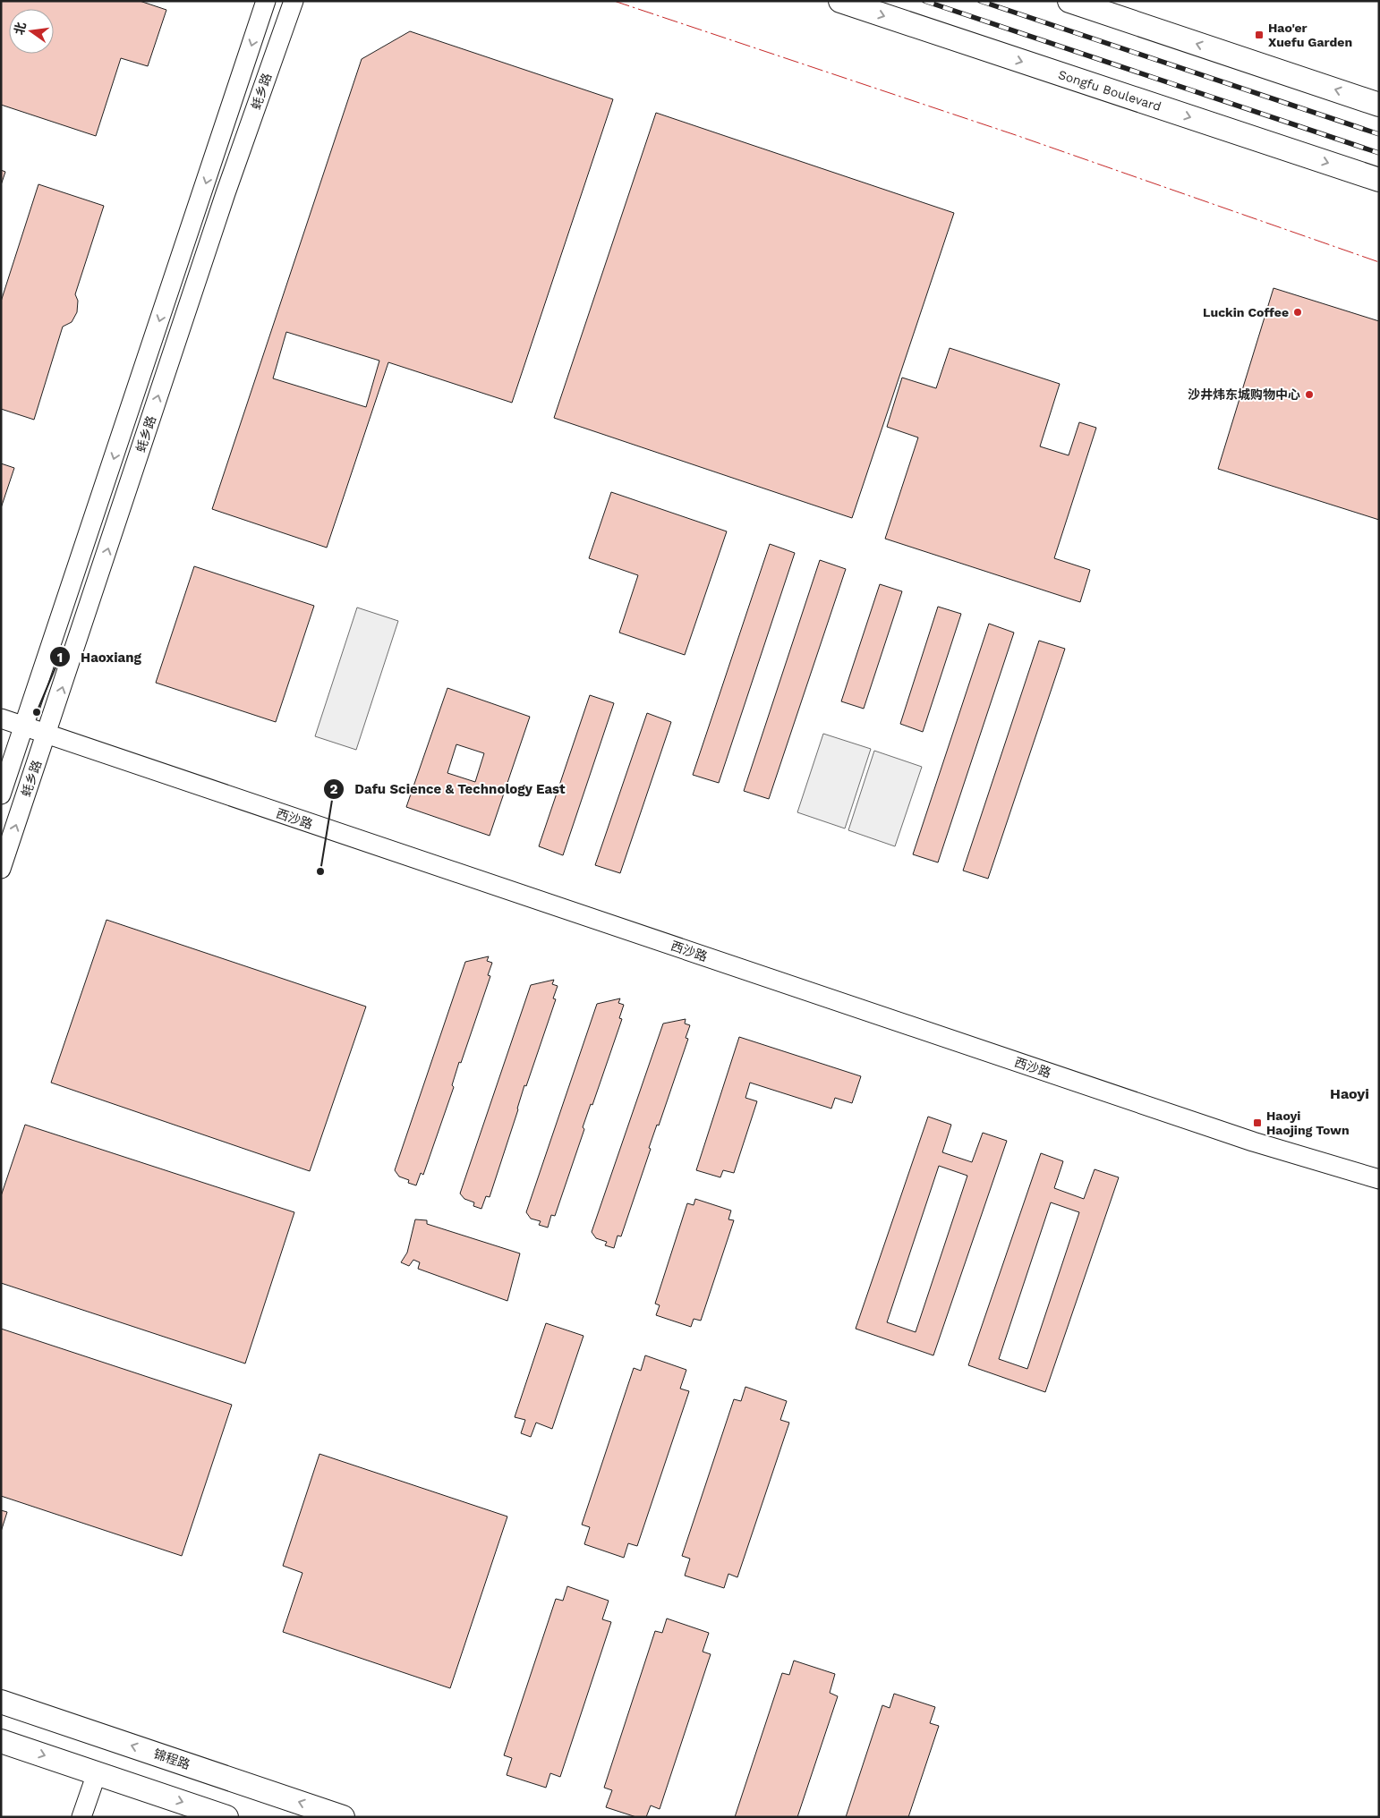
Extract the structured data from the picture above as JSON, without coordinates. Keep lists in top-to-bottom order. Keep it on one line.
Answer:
{"streets":{"main road":["Songfu Boulevard","锦程路"],"street":["蚝乡路","西沙路"]},"crossings":[["蚝乡路","西沙路"]],"districts":["Haoyi"],"places":{"transit":["Hao'er Xuefu Garden","Haoyi Haojing Town"],"other":["Luckin Coffee","沙井炜东城购物中心","Haoxiang","Dafu Science & Technology East"]},"north":"left"}
